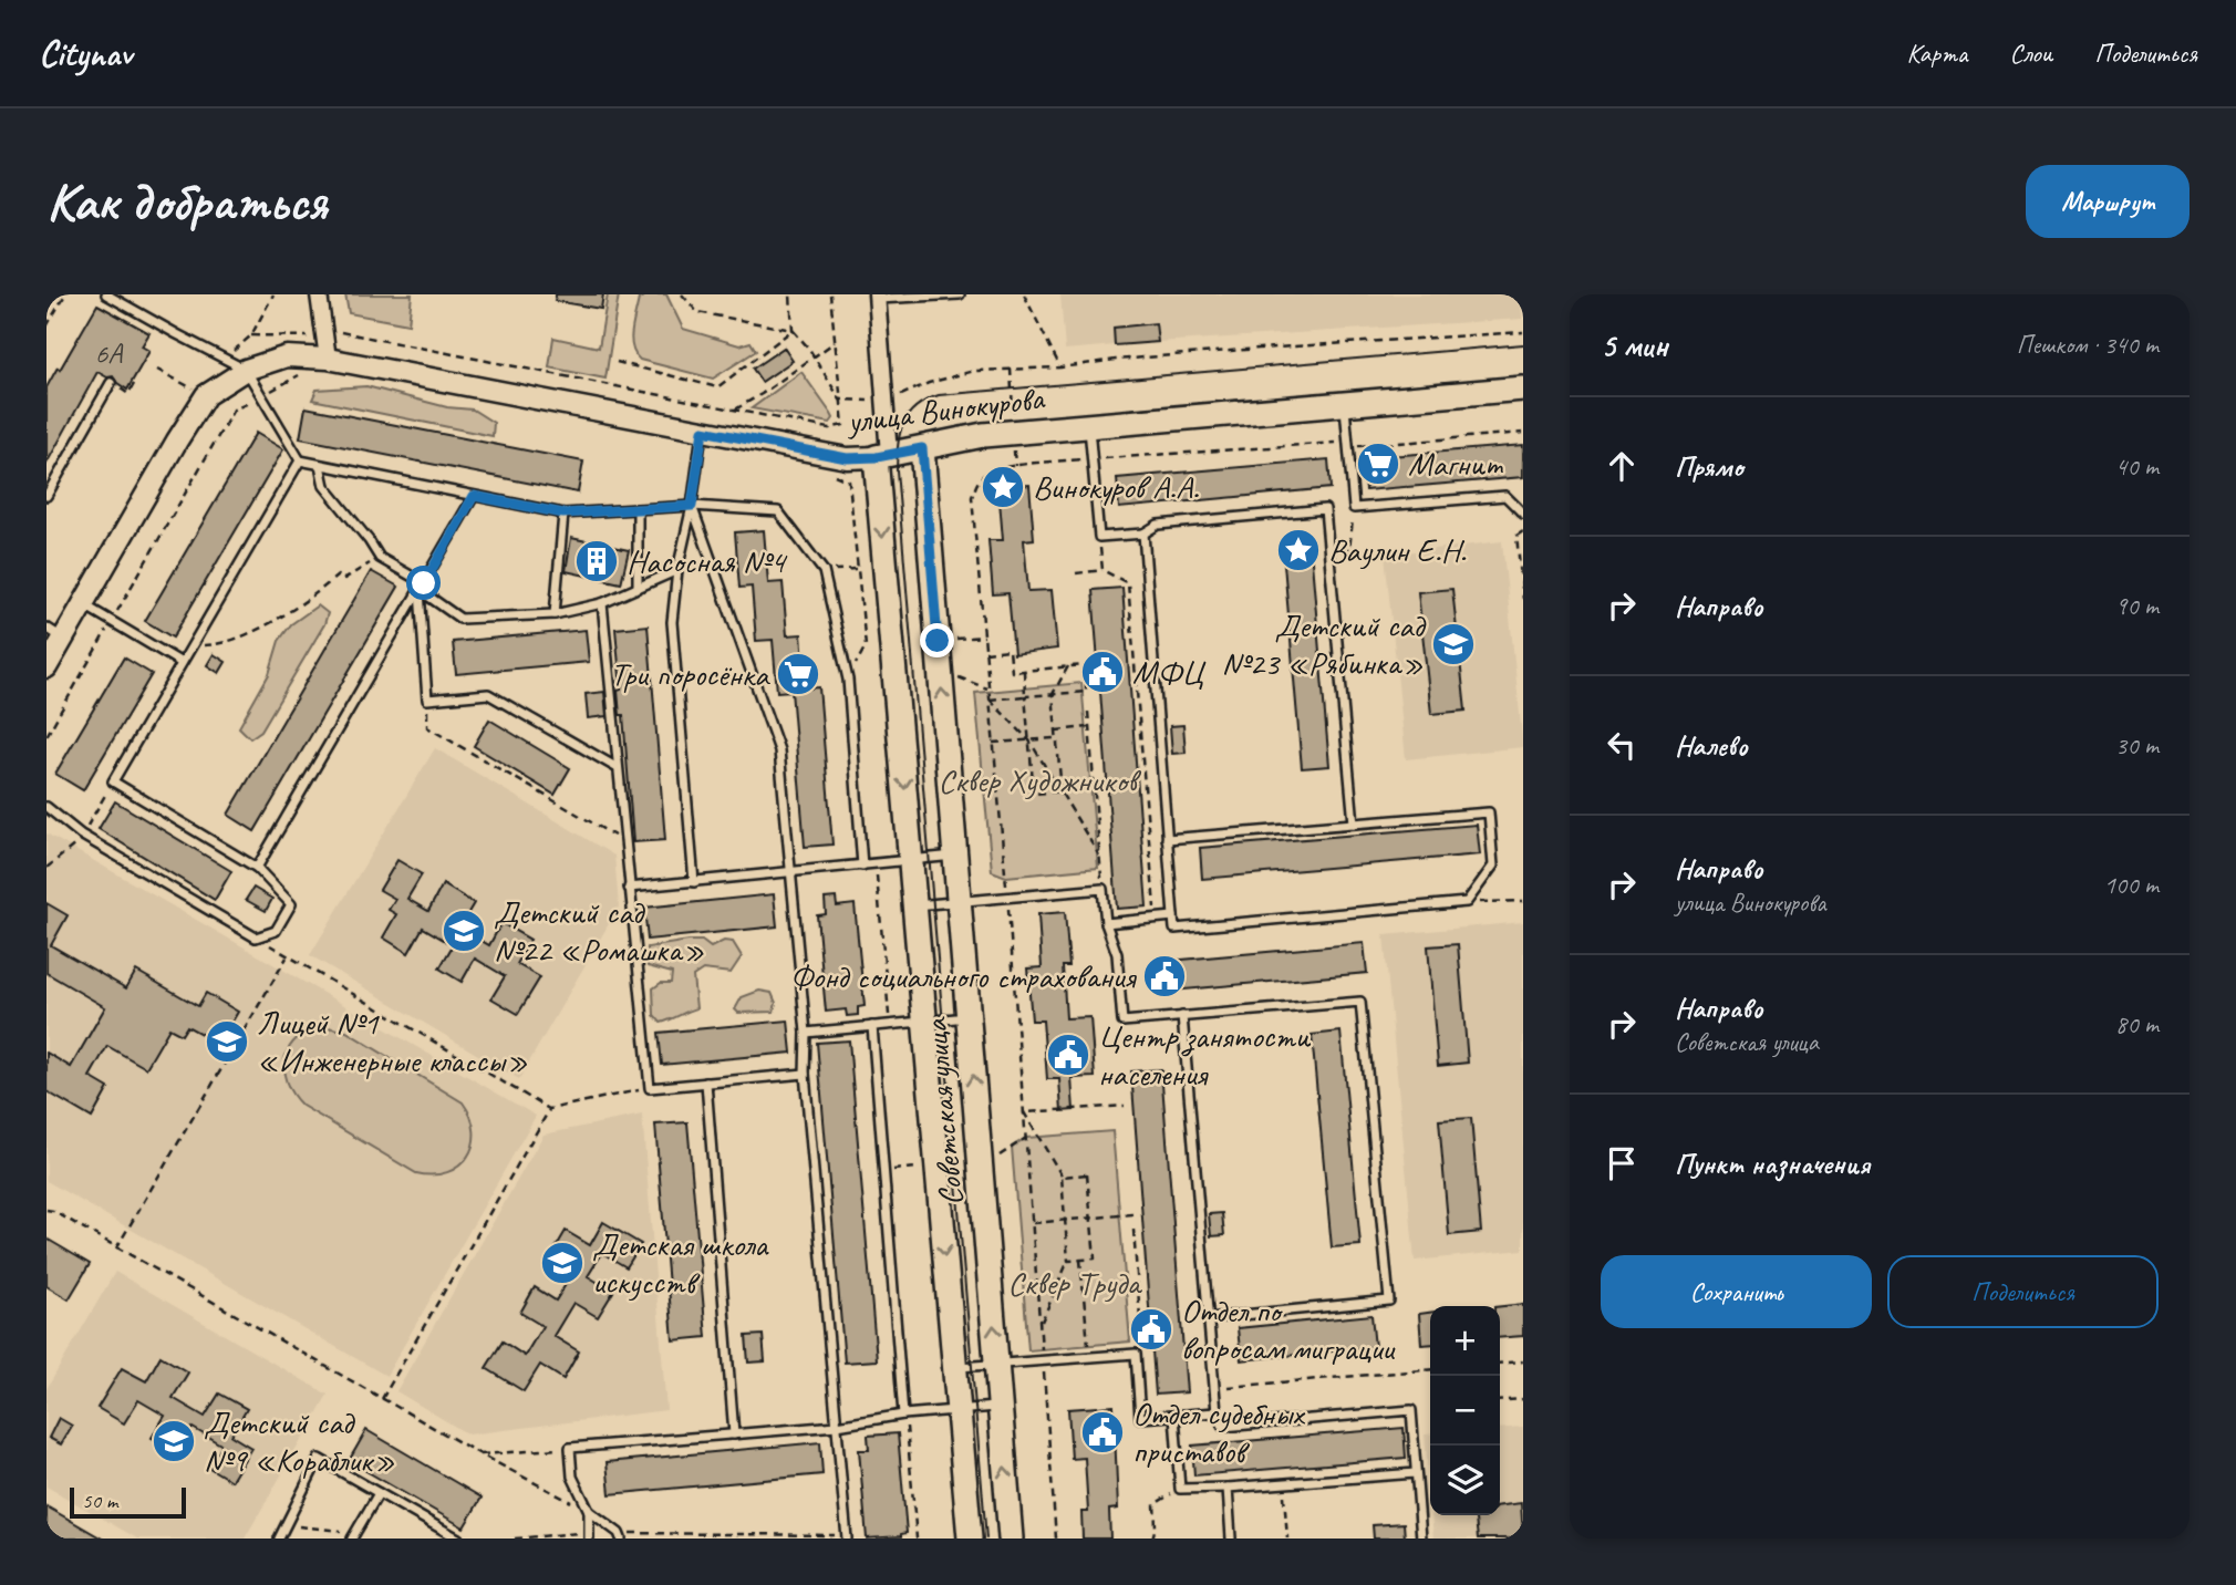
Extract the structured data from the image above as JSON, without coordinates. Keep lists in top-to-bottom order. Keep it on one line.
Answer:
{"streets":{"main road":["улица Винокурова","Советская улица"]},"crossings":[["улица Винокурова","Советская улица"]],"parks":["Сквер Художников","Сквер Труда"],"places":{"supermarket":["Магнит","Три поросёнка"],"place":["Винокуров А.А.","Ваулин Е.Н."],"building":["Насосная №4"],"school or university":["Детский сад №23 «Рябинка»","Детский сад №22 «Ромашка»","Лицей №1 «Инженерные классы»","Детская школа искусств","Детский сад №9 «Кораблик»"],"public building":["МФЦ","Фонд социального страхования","Центр занятости населения","Отдел по вопросам миграции","Отдел судебных приставов"]},"house_numbers":["6А"],"scale_bar":"50 m","page":{"header":"Citynav","nav":["Карта","Слои","Поделиться"],"buttons":["Маршрут",["Сохранить","Поделиться"]],"title":"Как добраться","heading":["5 мин","Пешком · 340 m"],"list":[["Прямо","40 m"],["Направо","90 m"],["Налево","30 m"],["Направо","улица Винокурова","100 m"],["Направо","Советская улица","80 m"],"Пункт назначения"],"map_buttons":["+","−"],"scale":"50 m"}}
